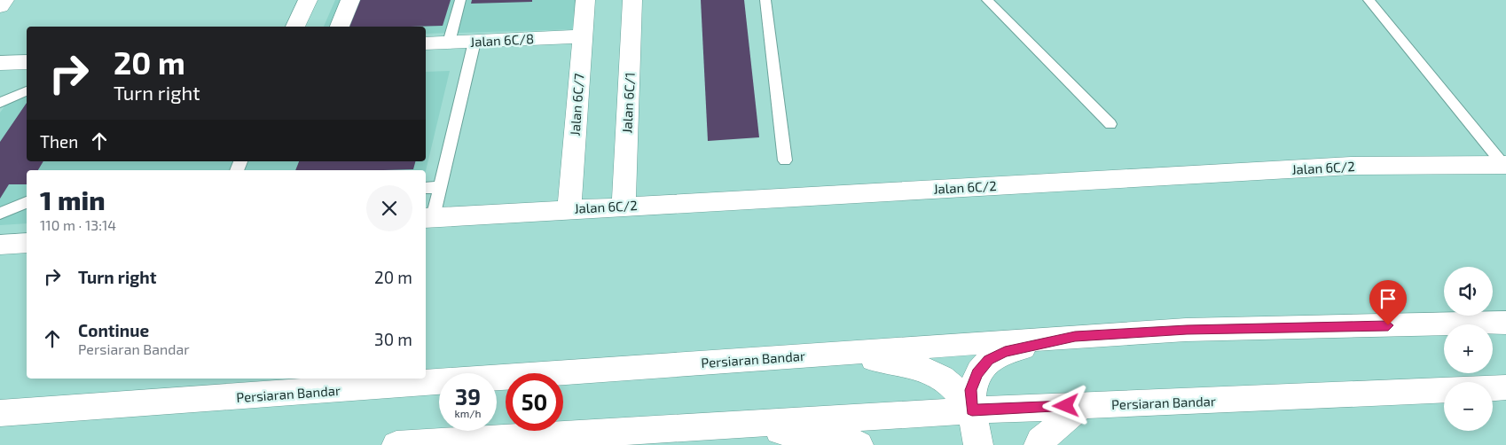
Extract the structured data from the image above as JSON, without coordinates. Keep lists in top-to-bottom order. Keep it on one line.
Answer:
{"streets":{"main road":["Jalan 6C/8","Jalan 6C/1","Jalan 6C/7","Jalan 6C/2","Persiaran Bandar"]},"crossings":[["Jalan 6C/8","Jalan 6C/7"],["Jalan 6C/1","Jalan 6C/2"],["Jalan 6C/7","Jalan 6C/2"]],"page":{"turn":["20 m","Turn right"],"then":"Then","heading":["1 min","110 m · 13:14"],"list":[{"name":"Turn right","value":"20 m"},{"name":"Continue","note":"Persiaran Bandar","value":"30 m"}],"map_buttons":["+","−"],"speed":"39 km/h","limit":"50"}}
